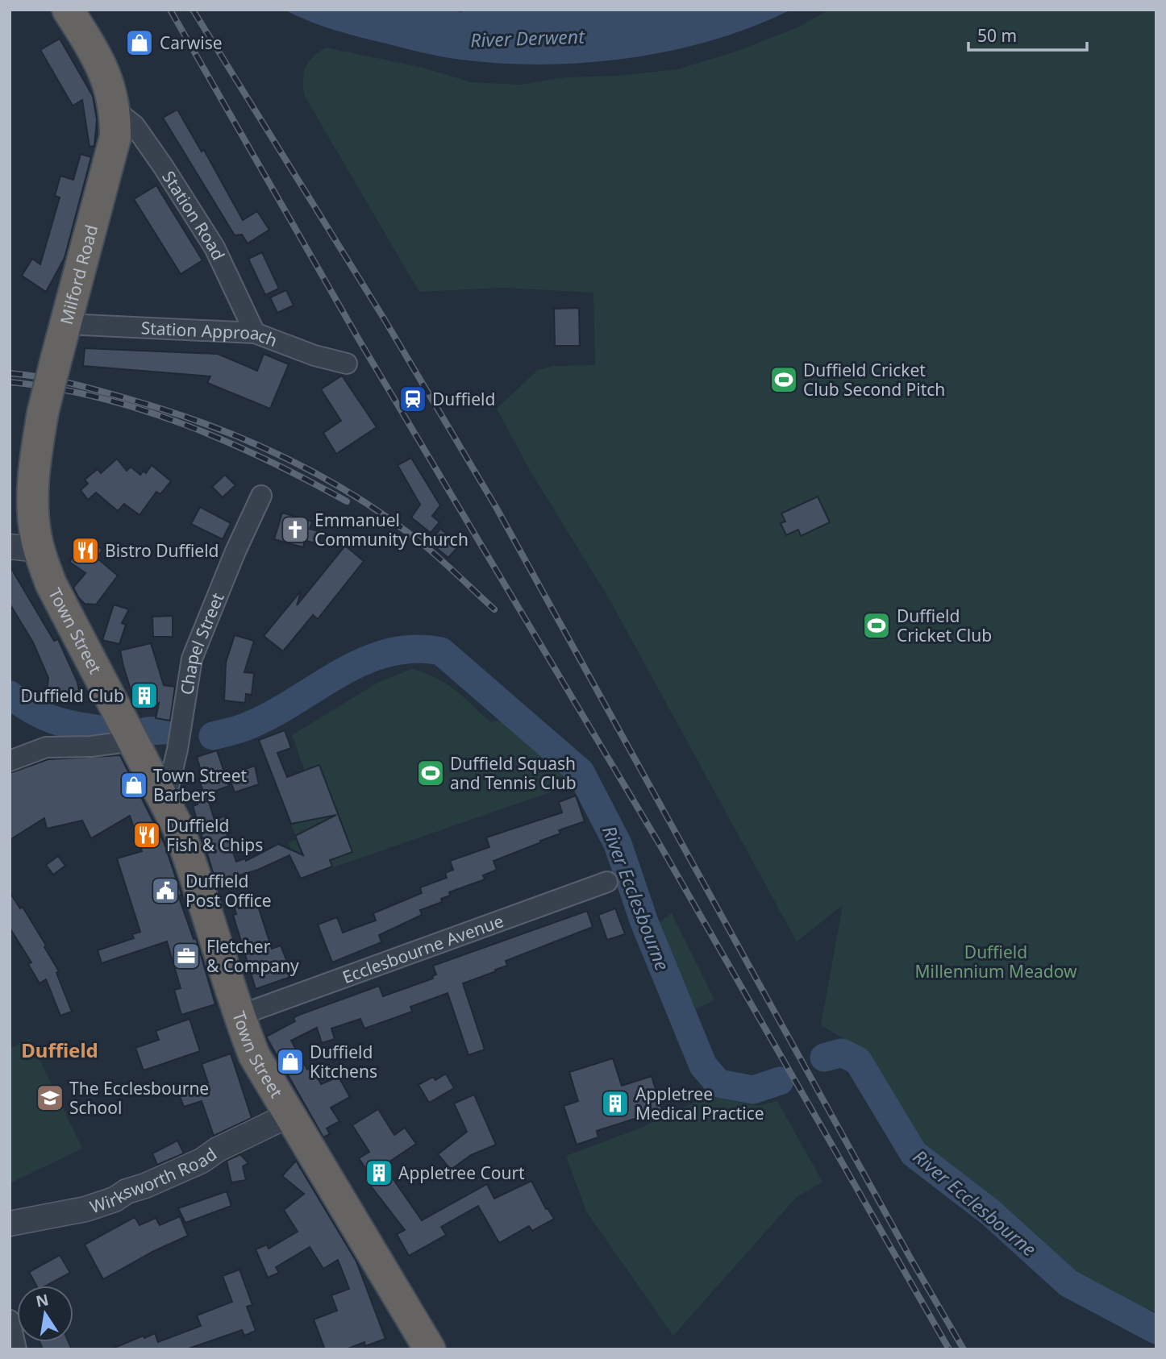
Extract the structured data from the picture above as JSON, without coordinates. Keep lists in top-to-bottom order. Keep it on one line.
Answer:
{"streets":{"highway":["Milford Road","Town Street"],"street":["Station Road","Station Approach","Chapel Street","Ecclesbourne Avenue","Wirksworth Road"]},"crossings":[["Station Road","Milford Road"],["Station Road","Station Approach"],["Milford Road","Station Approach"],["Milford Road","Town Street"],["Town Street","Chapel Street"],["Town Street","Ecclesbourne Avenue"],["Town Street","Wirksworth Road"]],"districts":["Duffield"],"water":["River Derwent","River Ecclesbourne"],"parks":["Duffield Millennium Meadow"],"places":{"shop":["Carwise","Town Street Barbers","Duffield Kitchens"],"sports":["Duffield Cricket Club Second Pitch","Duffield Cricket Club","Duffield Squash and Tennis Club"],"station":["Duffield"],"church":["Emmanuel Community Church"],"restaurant":["Bistro Duffield","Duffield Fish & Chips"],"building":["Duffield Club","Appletree Medical Practice","Appletree Court"],"public building":["Duffield Post Office"],"office":["Fletcher & Company"],"school or university":["The Ecclesbourne School"]},"scale_bar":"50 m","north":"top"}
